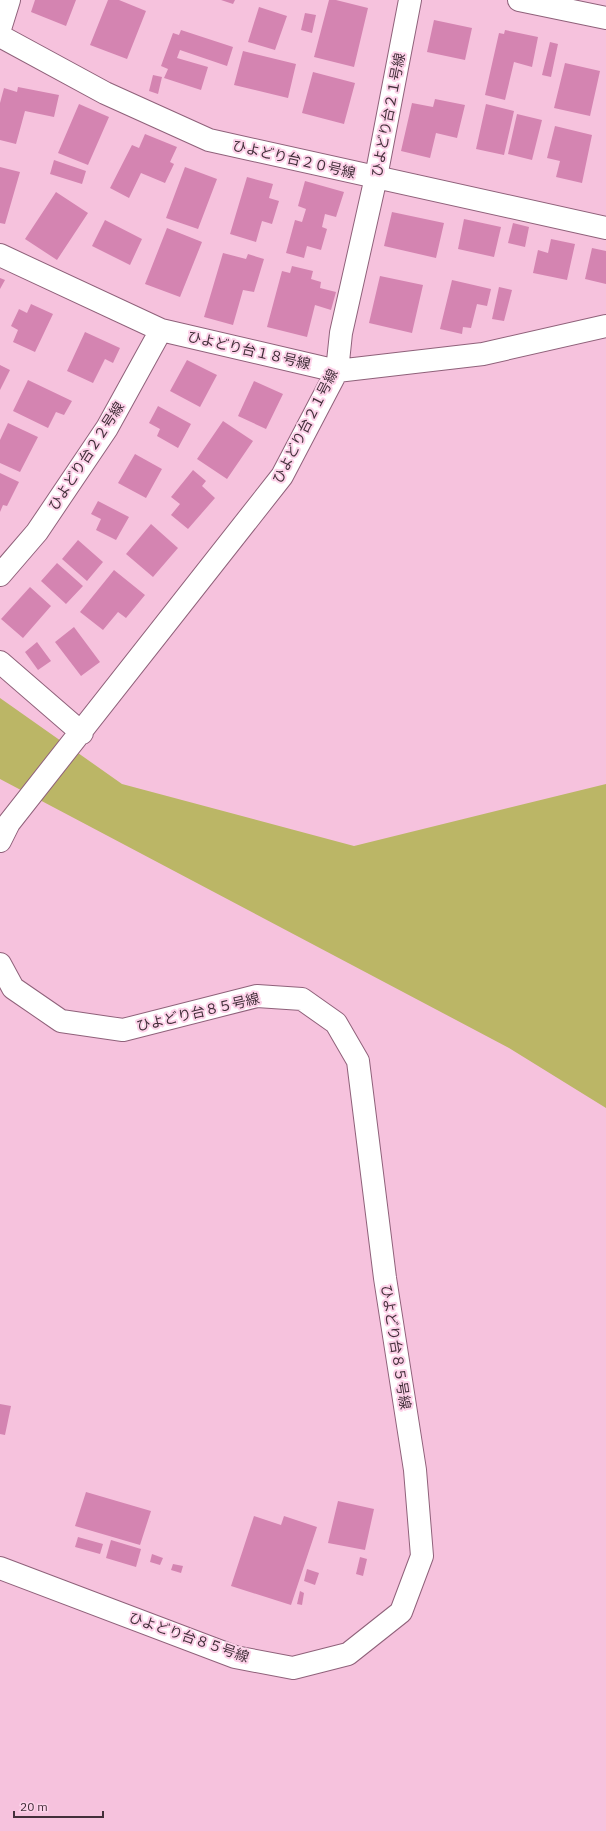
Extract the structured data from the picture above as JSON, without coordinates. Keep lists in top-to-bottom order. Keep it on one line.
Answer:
{"streets":{"street":["ひよどり台２１号線","ひよどり台２０号線","ひよどり台１８号線","ひよどり台２２号線","ひよどり台８５号線"]},"crossings":[["ひよどり台２１号線","ひよどり台２０号線"],["ひよどり台２１号線","ひよどり台１８号線"],["ひよどり台１８号線","ひよどり台２２号線"]],"scale_bar":"20 m"}
